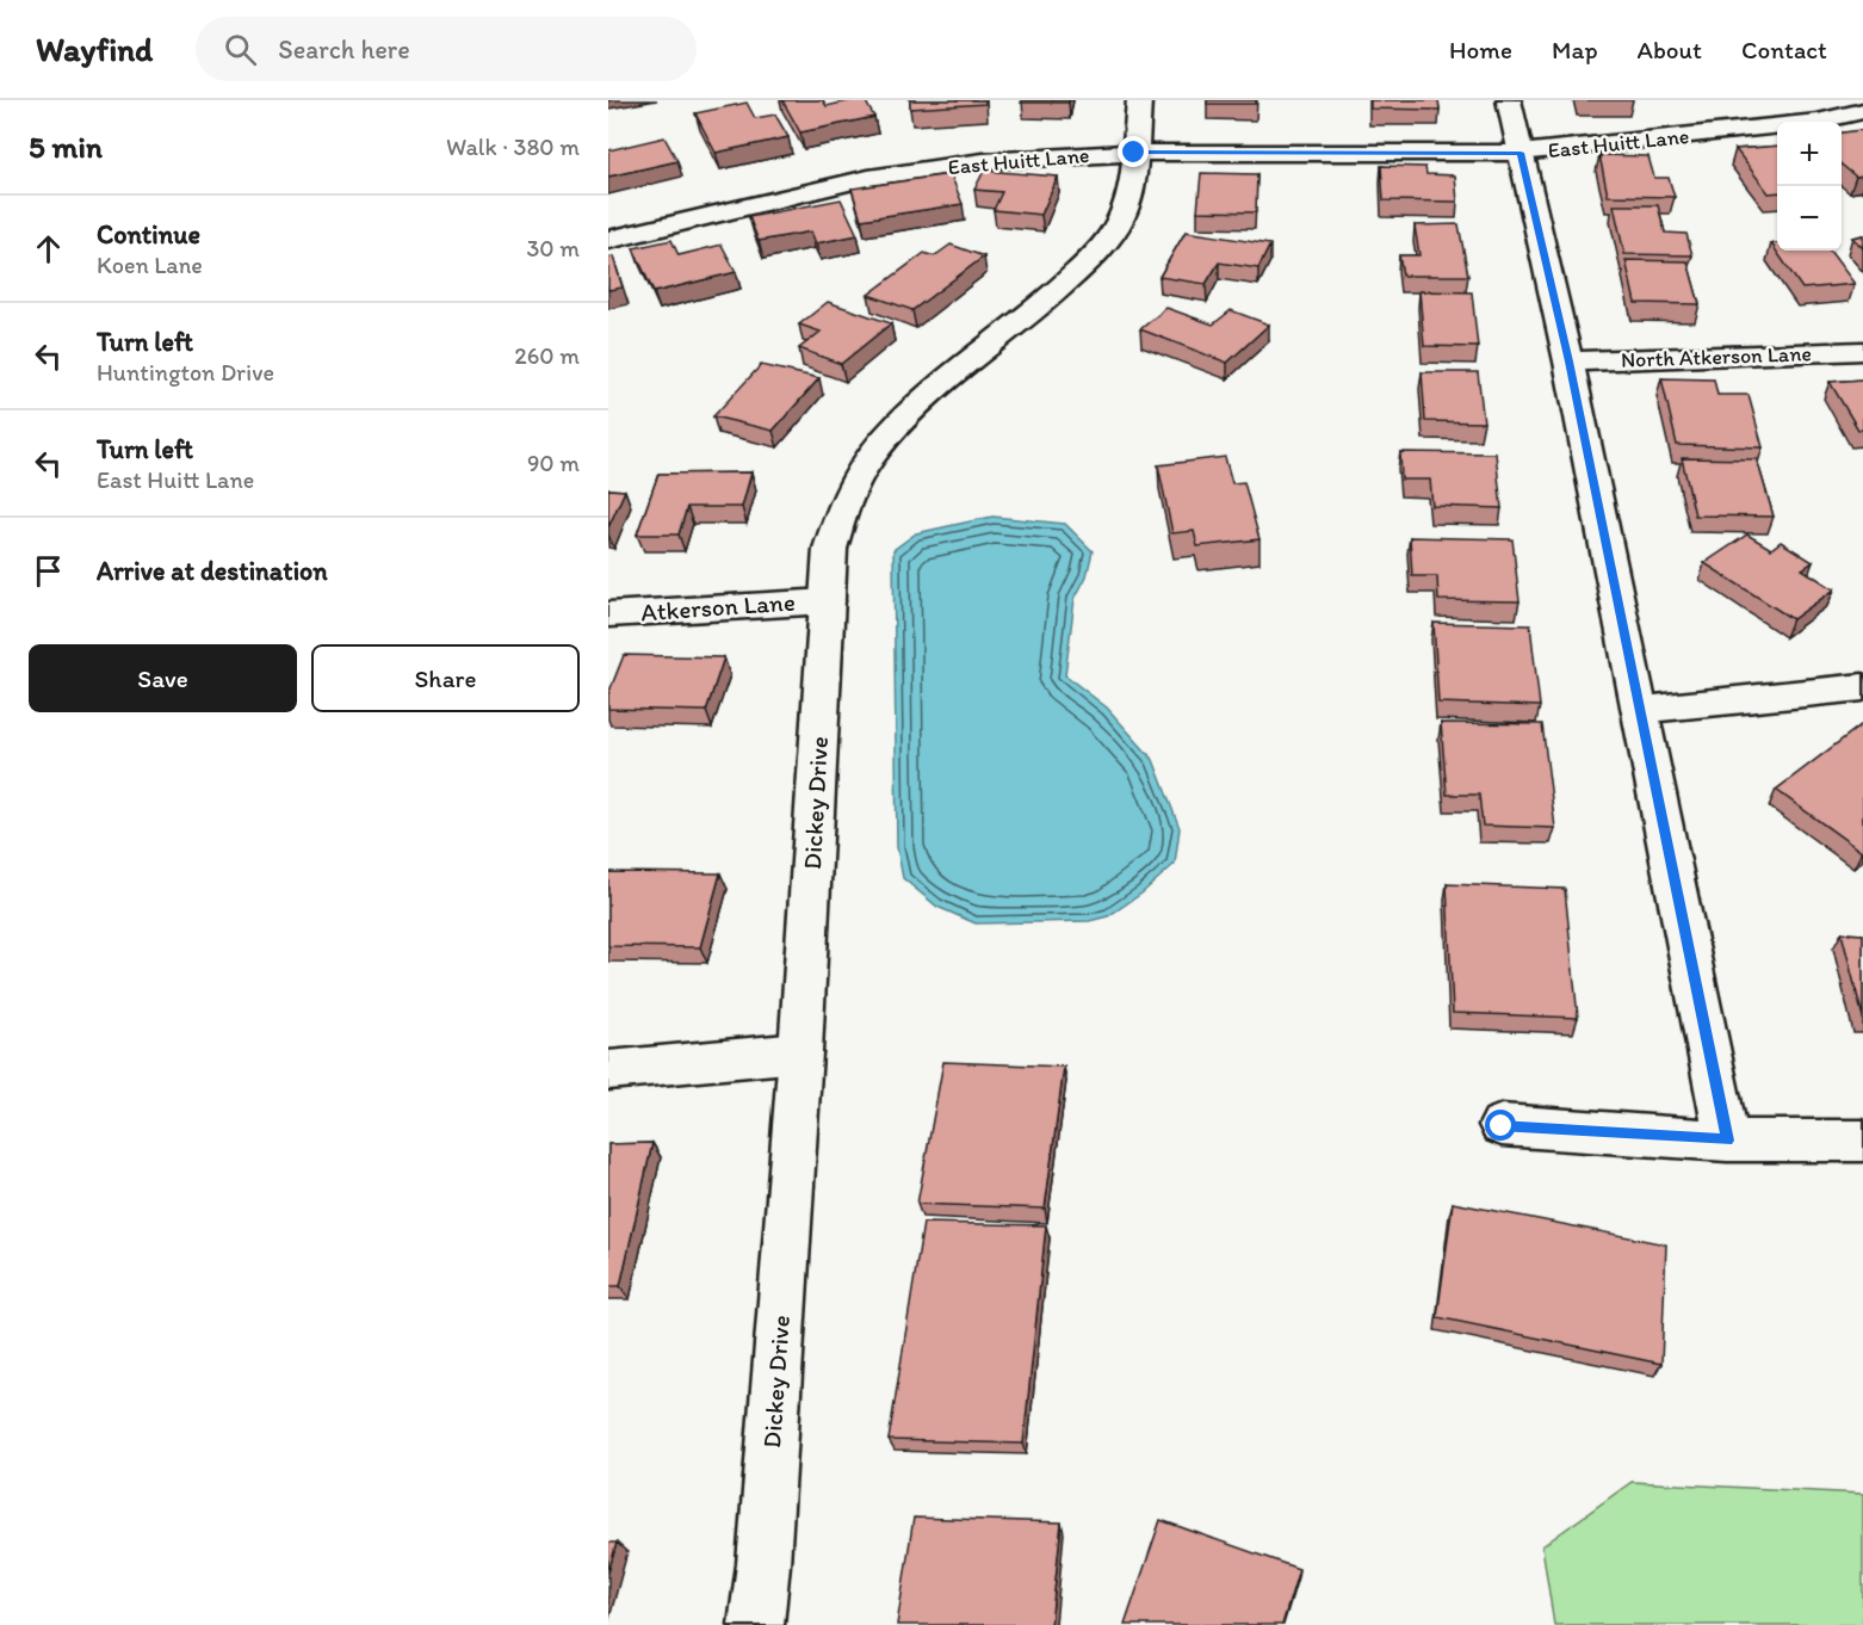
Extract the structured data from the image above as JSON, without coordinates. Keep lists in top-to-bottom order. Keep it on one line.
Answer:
{"streets":{"street":["East Huitt Lane","North Atkerson Lane","Atkerson Lane","Dickey Drive"]},"crossings":[["East Huitt Lane","Dickey Drive"],["Atkerson Lane","Dickey Drive"]],"page":{"header":"Wayfind","search":"Search here","nav":["Home","Map","About","Contact"],"heading":["5 min","Walk · 380 m"],"map_buttons":["+","−"],"list":[["Continue","Koen Lane","30 m"],["Turn left","Huntington Drive","260 m"],["Turn left","East Huitt Lane","90 m"],"Arrive at destination"],"buttons":["Save","Share"]}}
